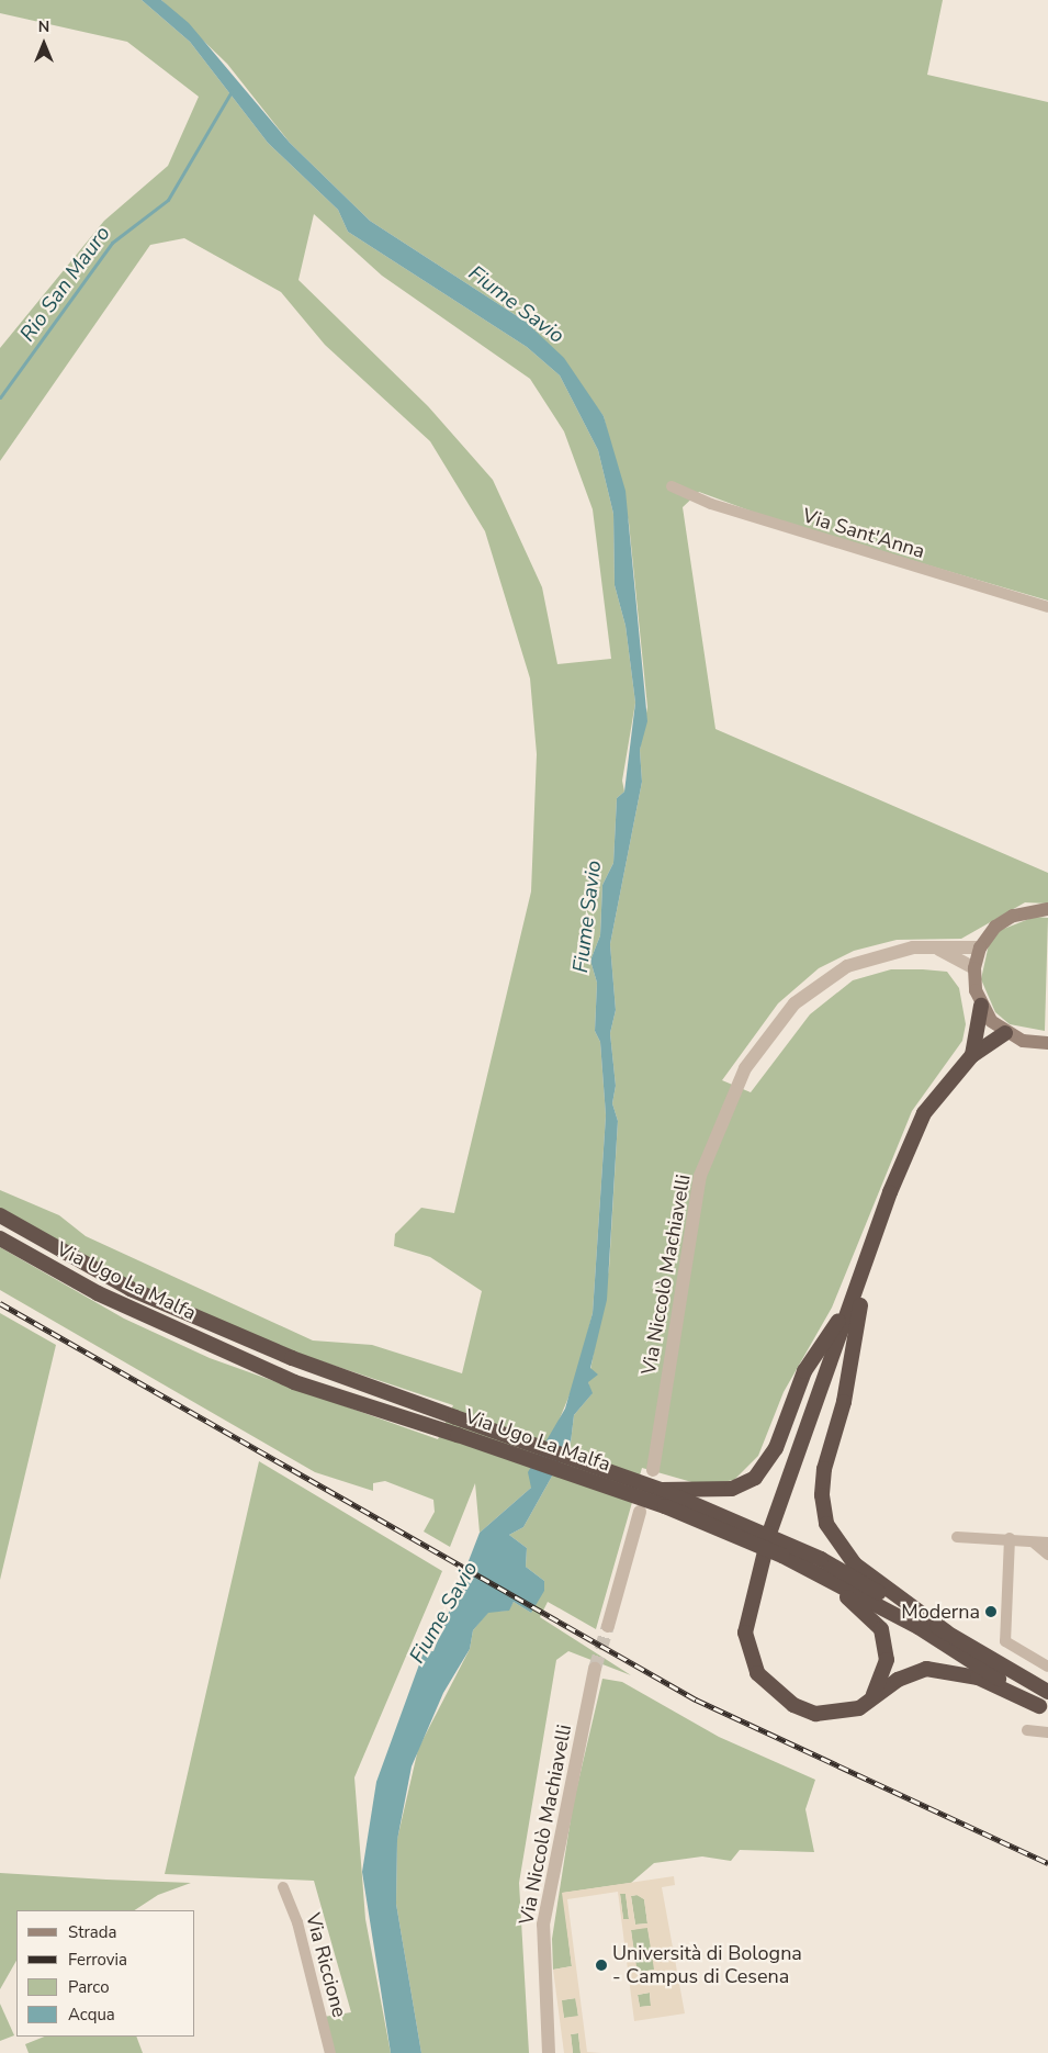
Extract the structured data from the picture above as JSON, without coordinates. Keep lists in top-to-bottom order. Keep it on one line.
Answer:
{"streets":{"highway":["Via Ugo La Malfa"],"street":["Via Sant'Anna","Via Niccolò Machiavelli","Via Riccione"]},"water":["Rio San Mauro","Fiume Savio"],"places":["Moderna","Università di Bologna - Campus di Cesena"],"legend":["Strada","Ferrovia","Parco","Acqua"],"north":"top"}
